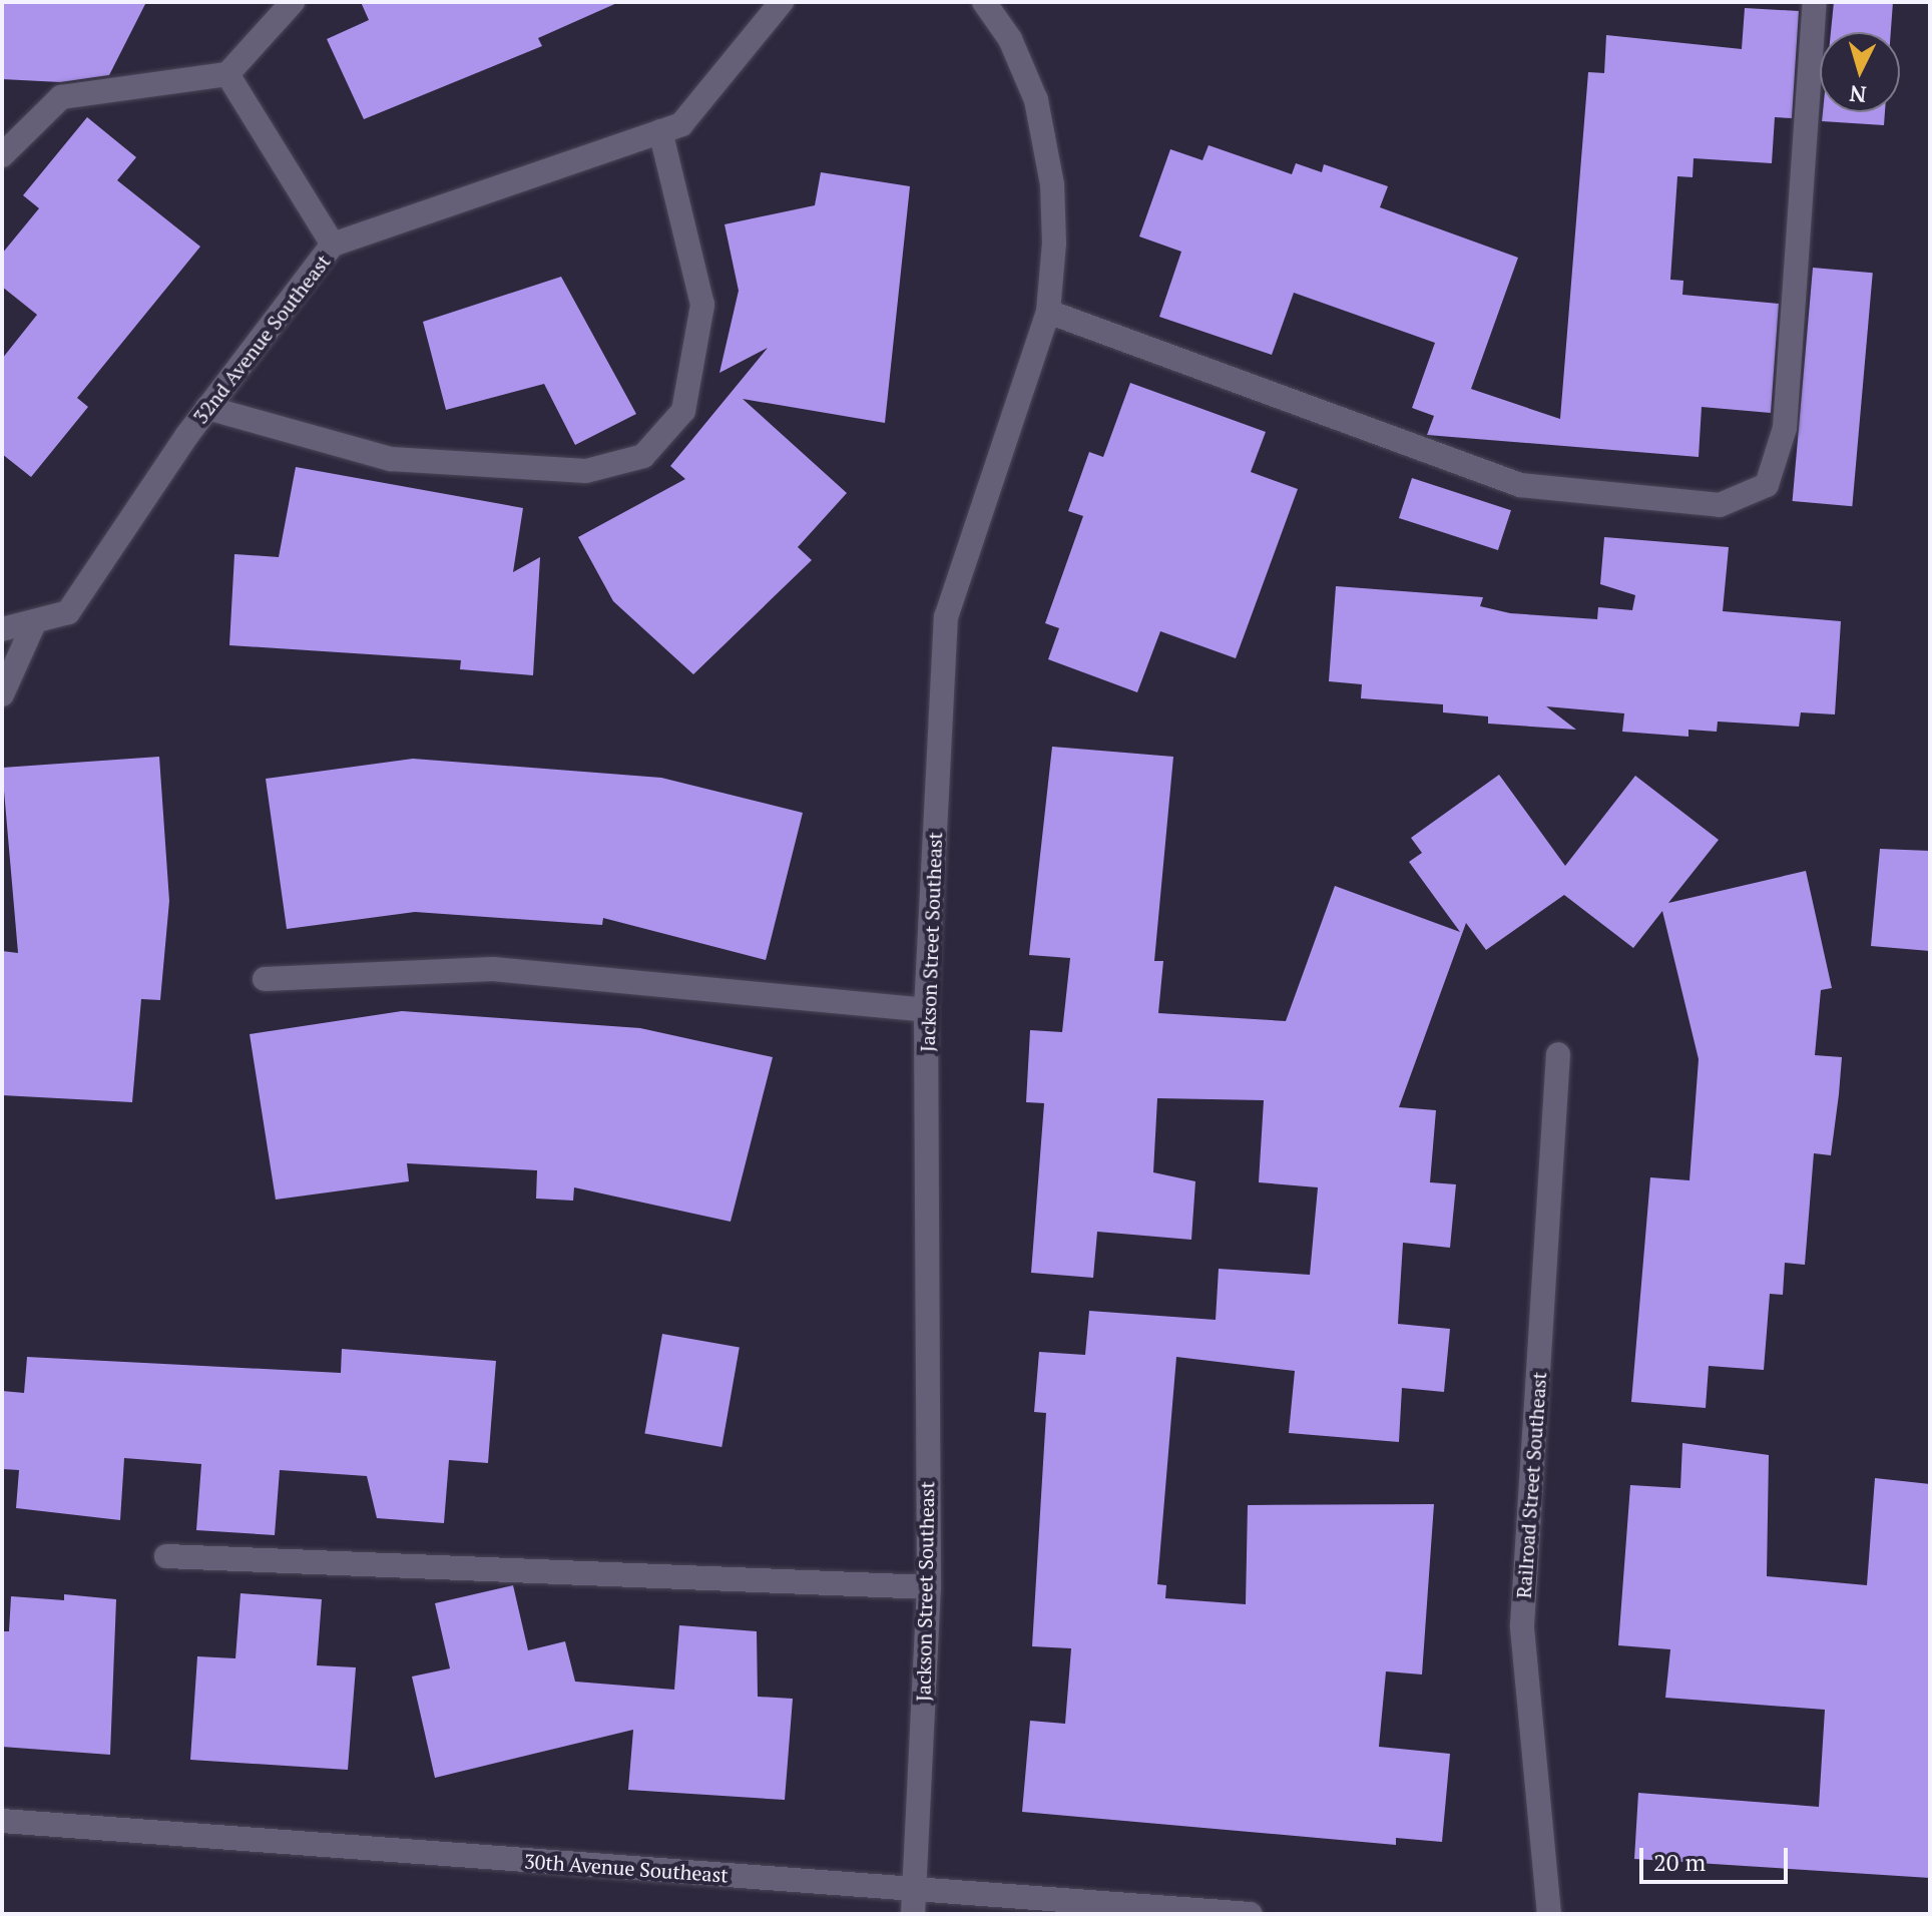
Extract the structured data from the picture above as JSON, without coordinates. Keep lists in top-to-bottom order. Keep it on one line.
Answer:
{"streets":{"street":["32nd Avenue Southeast","Jackson Street Southeast","Railroad Street Southeast","30th Avenue Southeast"]},"crossings":[["Jackson Street Southeast","30th Avenue Southeast"]],"scale_bar":"20 m","north":"bottom"}
